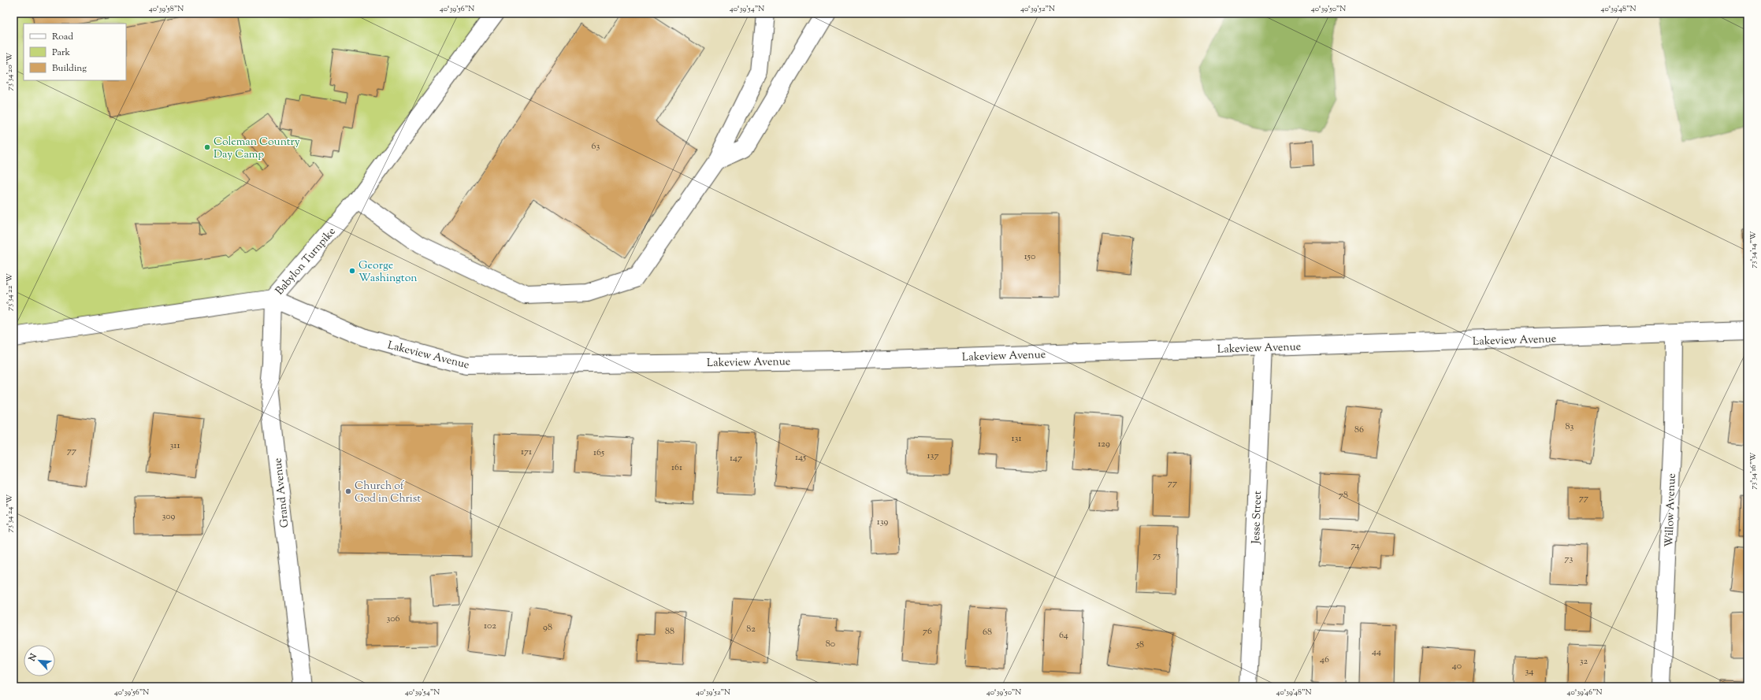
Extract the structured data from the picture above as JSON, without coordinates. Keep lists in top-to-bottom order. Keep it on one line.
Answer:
{"streets":{"street":["Babylon Turnpike","Lakeview Avenue","Grand Avenue","Willow Avenue","Jesse Street"]},"crossings":[["Babylon Turnpike","Lakeview Avenue"],["Babylon Turnpike","Grand Avenue"],["Lakeview Avenue","Grand Avenue"],["Lakeview Avenue","Willow Avenue"],["Lakeview Avenue","Jesse Street"]],"places":["Coleman Country Day Camp","George Washington","Church of God in Christ"],"house_numbers":["63","150","83","86","131","129","311","77","171","165","137","145","147","161","77","78","77","309","139","74","75","73","306","102","98","82","88","76","68","64","80","58","44","46","32","40","34"],"legend":["Road","Park","Building"],"north":"top left","coordinates":["40°39'58\"N","40°39'56\"N","40°39'54\"N","40°39'52\"N","40°39'50\"N","40°39'48\"N","73°34'20\"W","73°34'14\"W","73°34'22\"W","73°34'16\"W","73°34'24\"W","40°39'46\"N"]}
